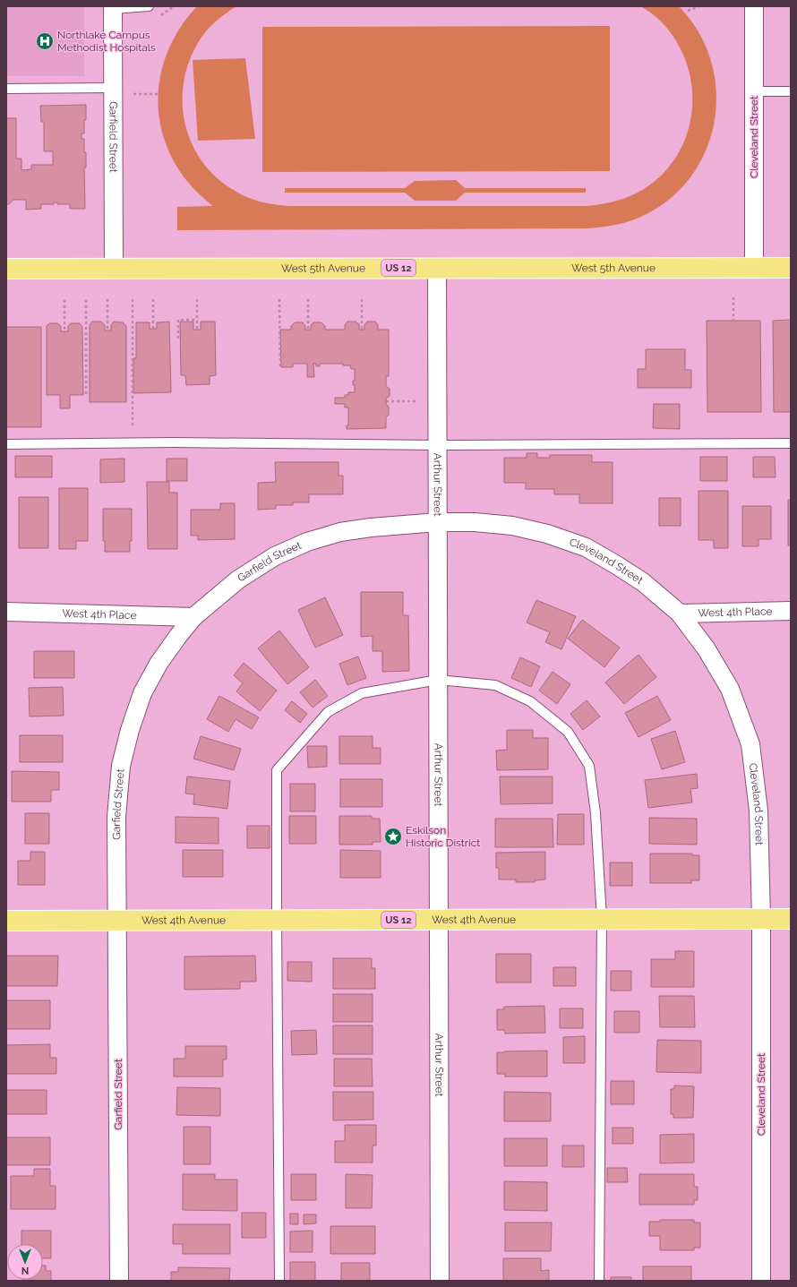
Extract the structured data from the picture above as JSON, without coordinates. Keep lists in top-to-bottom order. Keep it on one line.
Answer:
{"streets":{"main road":["West 5th Avenue","US 12","West 4th Avenue"],"street":["Garfield Street","Cleveland Street","Arthur Street","West 4th Place"]},"crossings":[["Garfield Street","Cleveland Street"],["Garfield Street","West 5th Avenue"],["Garfield Street","Arthur Street"],["Garfield Street","West 4th Place"],["Garfield Street","West 4th Avenue"],["Cleveland Street","West 5th Avenue"],["Cleveland Street","Arthur Street"],["Cleveland Street","West 4th Place"],["Cleveland Street","West 4th Avenue"],["West 5th Avenue","Arthur Street"],["Arthur Street","West 4th Avenue"]],"places":{"hospital":["Northlake Campus Methodist Hospitals"],"place":["Eskilson Historic District"]},"north":"bottom"}
